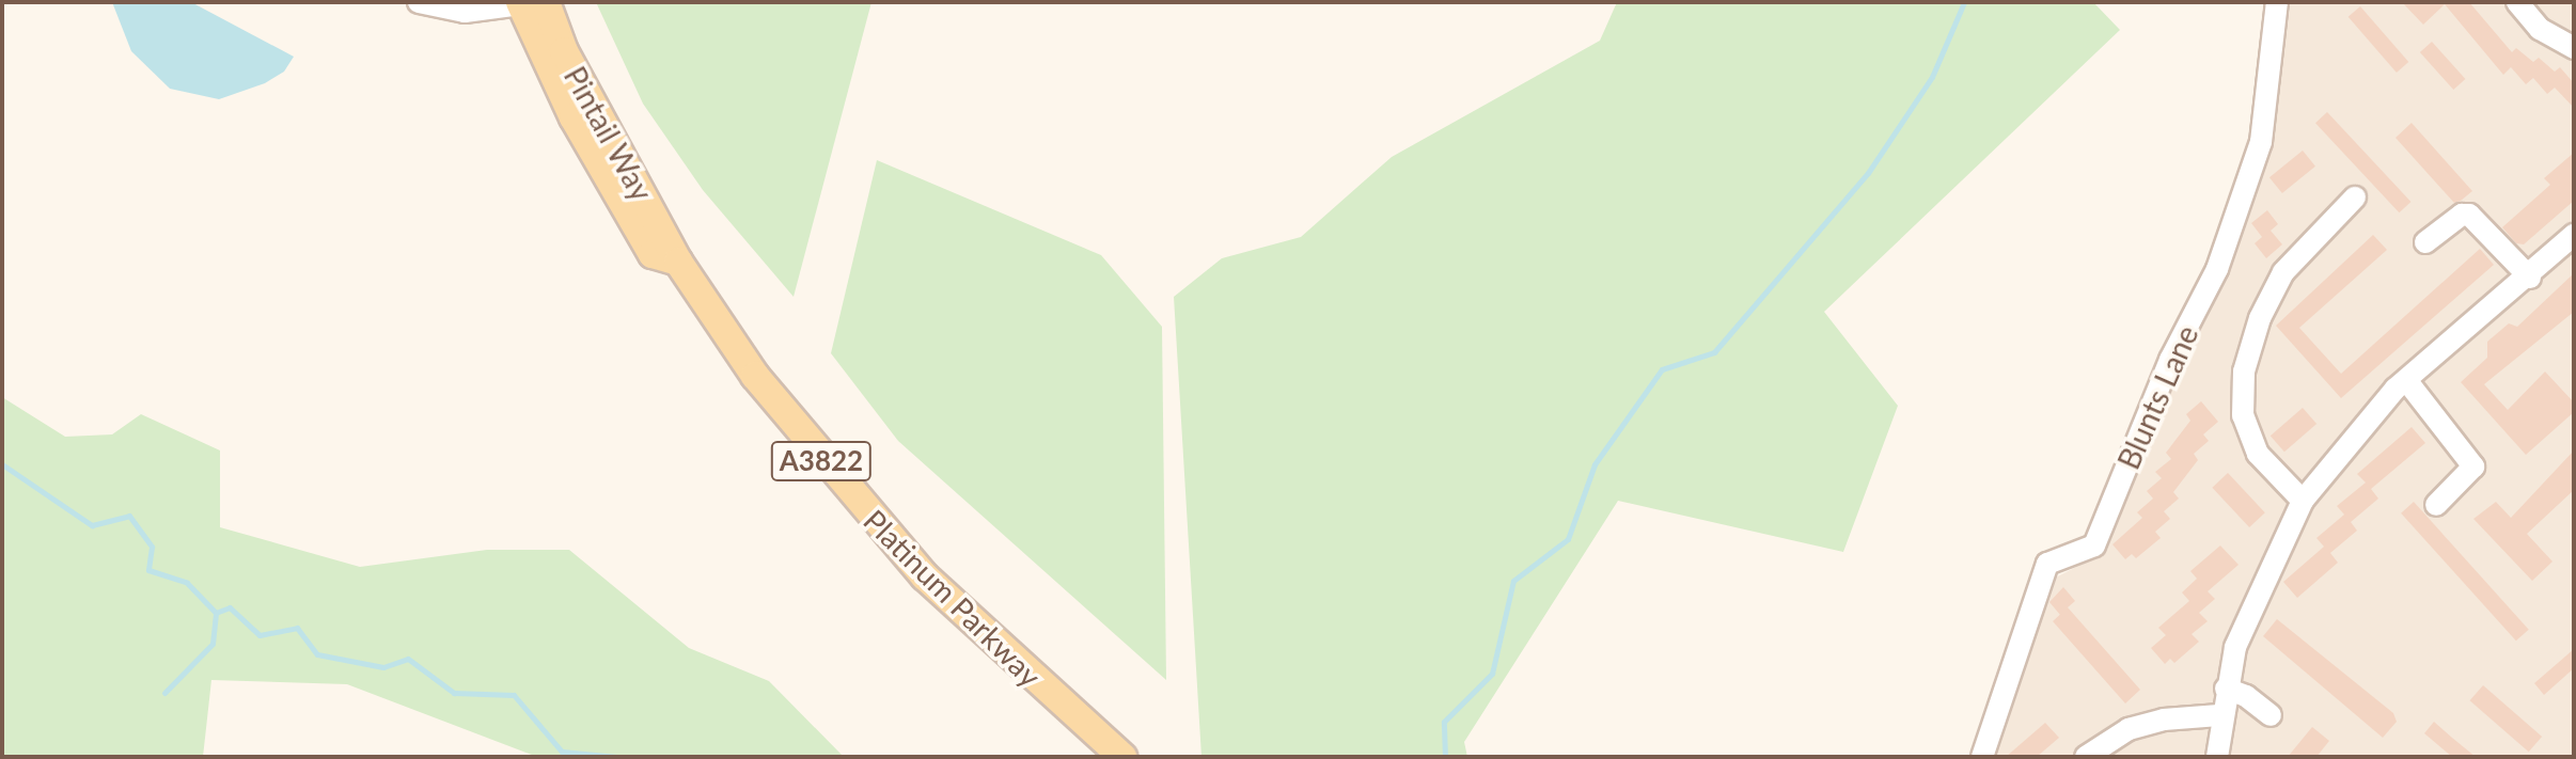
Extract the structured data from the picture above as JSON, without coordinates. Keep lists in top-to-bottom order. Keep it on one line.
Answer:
{"streets":{"main road":["A3822","Platinum Parkway"],"street":["Blunts Lane"]}}
